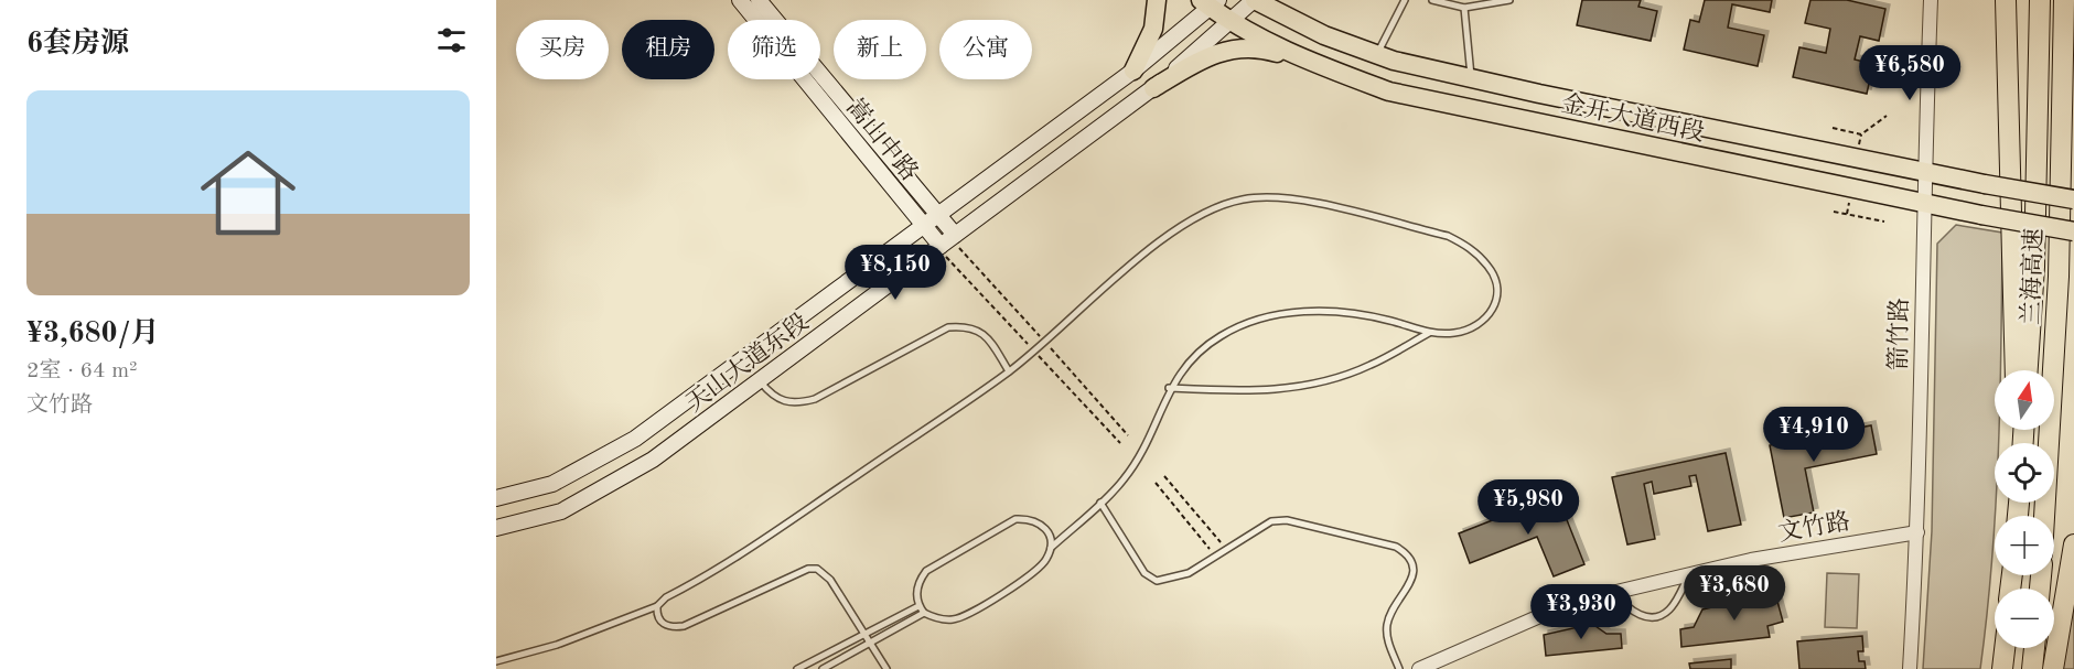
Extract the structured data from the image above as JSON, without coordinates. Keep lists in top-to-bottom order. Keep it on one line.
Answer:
{"streets":{"highway":["兰海高速"],"main road":["金开大道西段","嵩山中路","天山大道东段"],"street":["箭竹路","文竹路"]},"crossings":[["金开大道西段","箭竹路"],["金开大道西段","天山大道东段"],["嵩山中路","天山大道东段"],["箭竹路","文竹路"]],"north":"top","page":{"heading":"6套房源","chip":["买房","租房","筛选","新上","公寓"],"price":["¥6,580","¥8,150","¥4,910","¥5,980","¥3,680","¥3,930"],"list":[{"name":"¥3,680/月","note":"2室 · 64 m² · 文竹路"}],"map_buttons":["+","−"]}}
